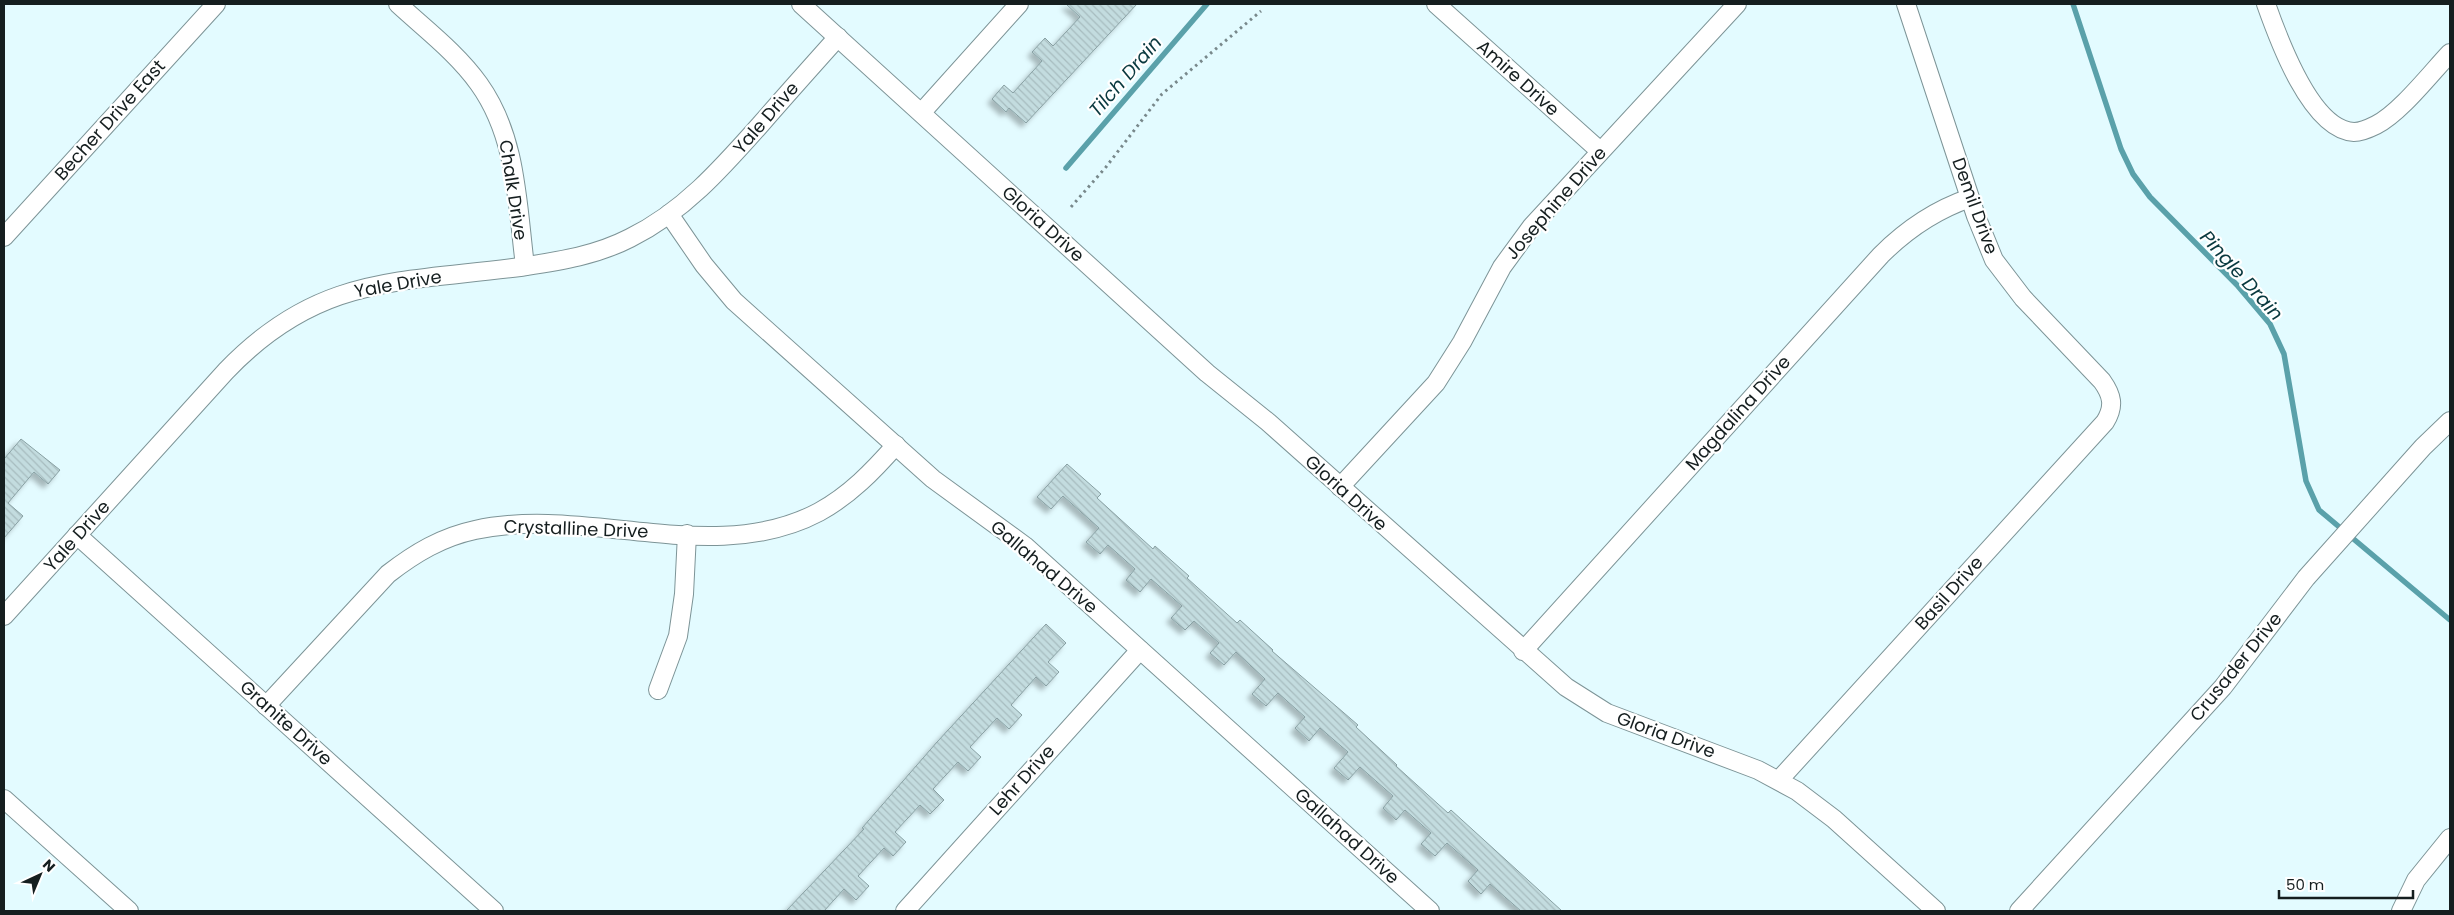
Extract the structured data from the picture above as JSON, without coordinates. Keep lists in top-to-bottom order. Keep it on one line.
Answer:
{"streets":{"street":["Amire Drive","Yale Drive","Becher Drive East","Chalk Drive","Josephine Drive","Demil Drive","Gloria Drive","Magdalina Drive","Crystalline Drive","Gallahad Drive","Basil Drive","Crusader Drive","Granite Drive","Lehr Drive"]},"crossings":[["Amire Drive","Josephine Drive"],["Yale Drive","Chalk Drive"],["Yale Drive","Gloria Drive"],["Yale Drive","Gallahad Drive"],["Yale Drive","Granite Drive"],["Josephine Drive","Gloria Drive"],["Demil Drive","Magdalina Drive"],["Demil Drive","Basil Drive"],["Gloria Drive","Magdalina Drive"],["Gloria Drive","Basil Drive"],["Crystalline Drive","Gallahad Drive"],["Crystalline Drive","Granite Drive"],["Gallahad Drive","Lehr Drive"]],"water":["Tilch Drain","Pingle Drain"],"scale_bar":"50 m","north":"top right"}
